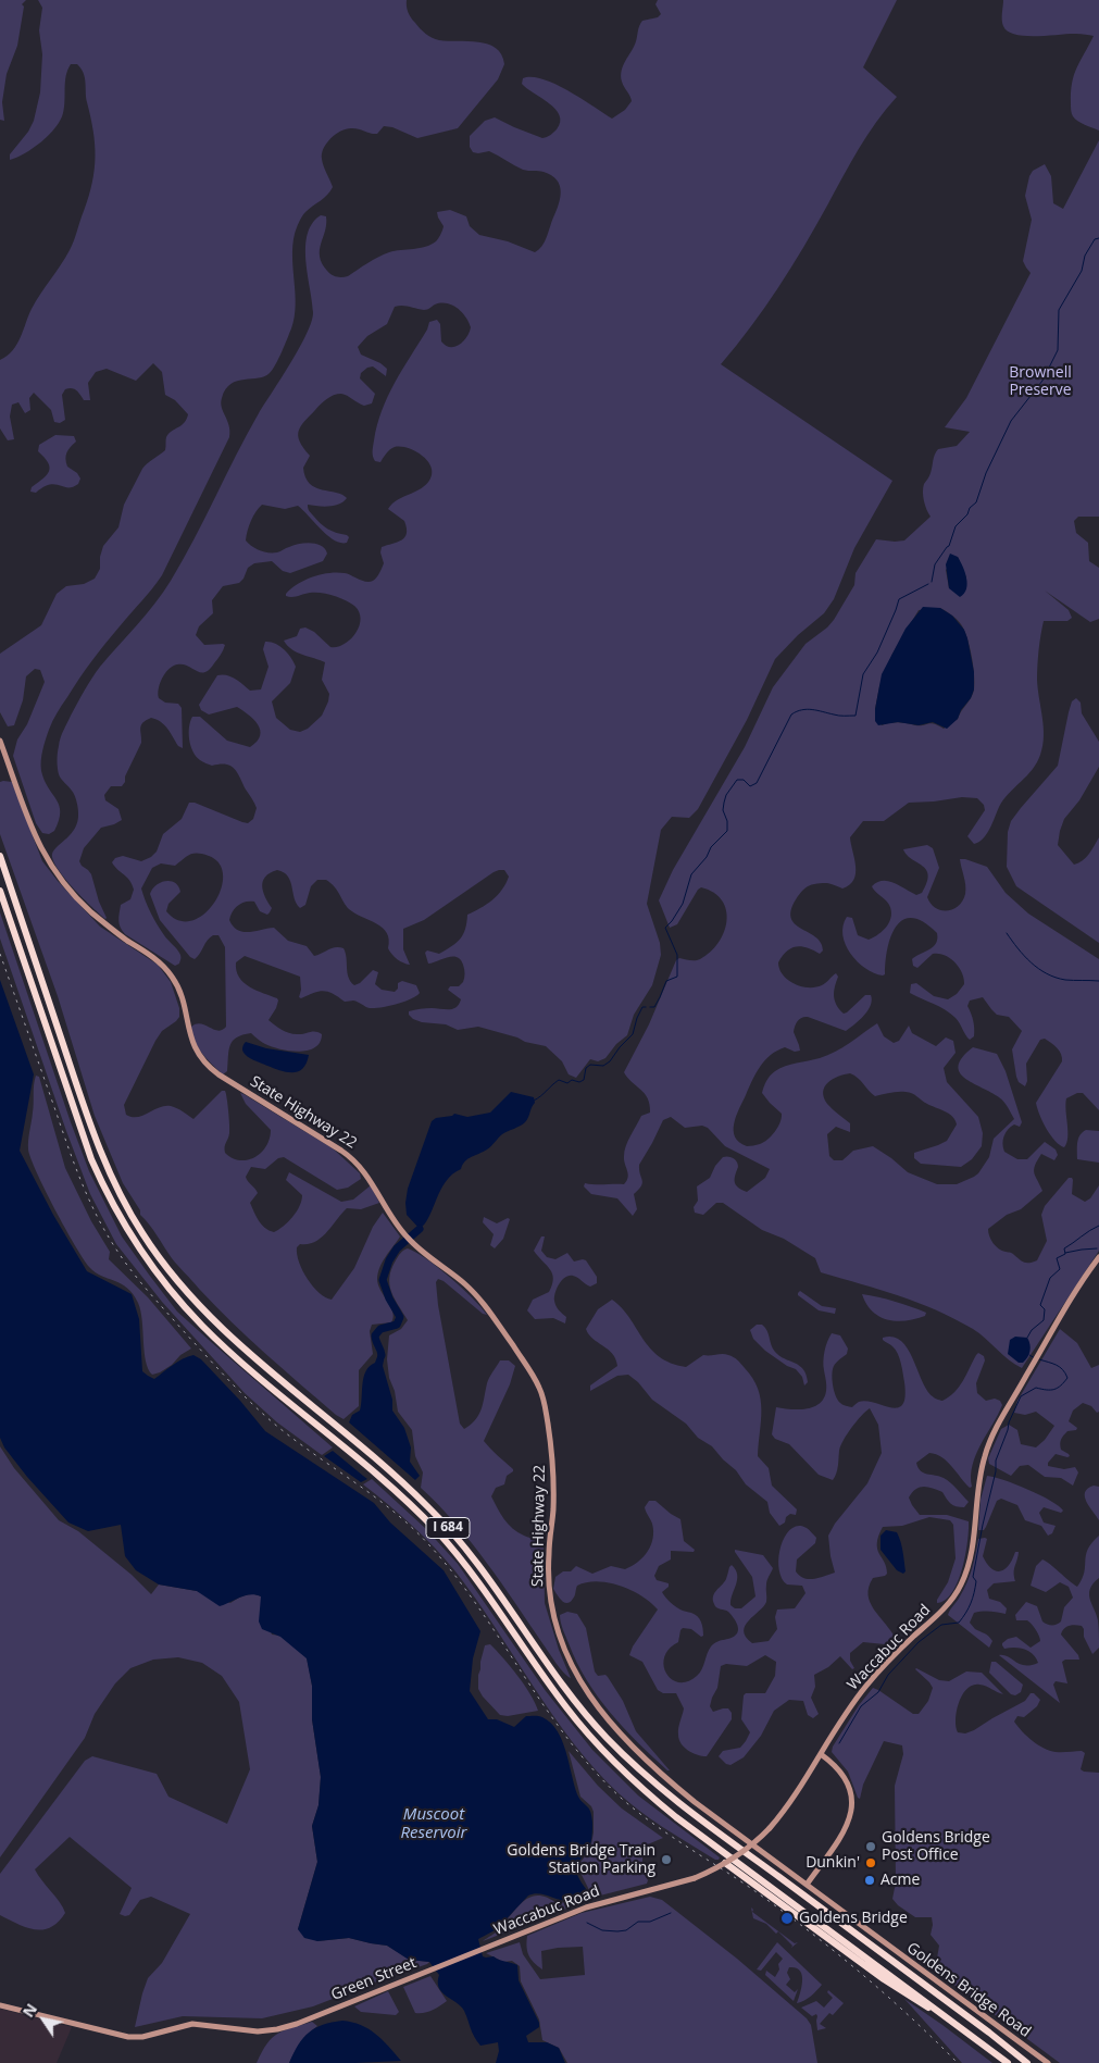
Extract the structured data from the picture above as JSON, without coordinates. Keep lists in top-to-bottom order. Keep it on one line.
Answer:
{"streets":{"highway":["I 684"],"main road":["State Highway 22","Waccabuc Road","Green Street","Goldens Bridge Road"]},"crossings":[["State Highway 22","Goldens Bridge Road"],["Waccabuc Road","Green Street"]],"water":["Muscoot Reservoir"],"parks":["Brownell Preserve"],"places":["Goldens Bridge Post Office","Goldens Bridge Train Station Parking","Dunkin'","Acme","Goldens Bridge"],"north":"top left"}
